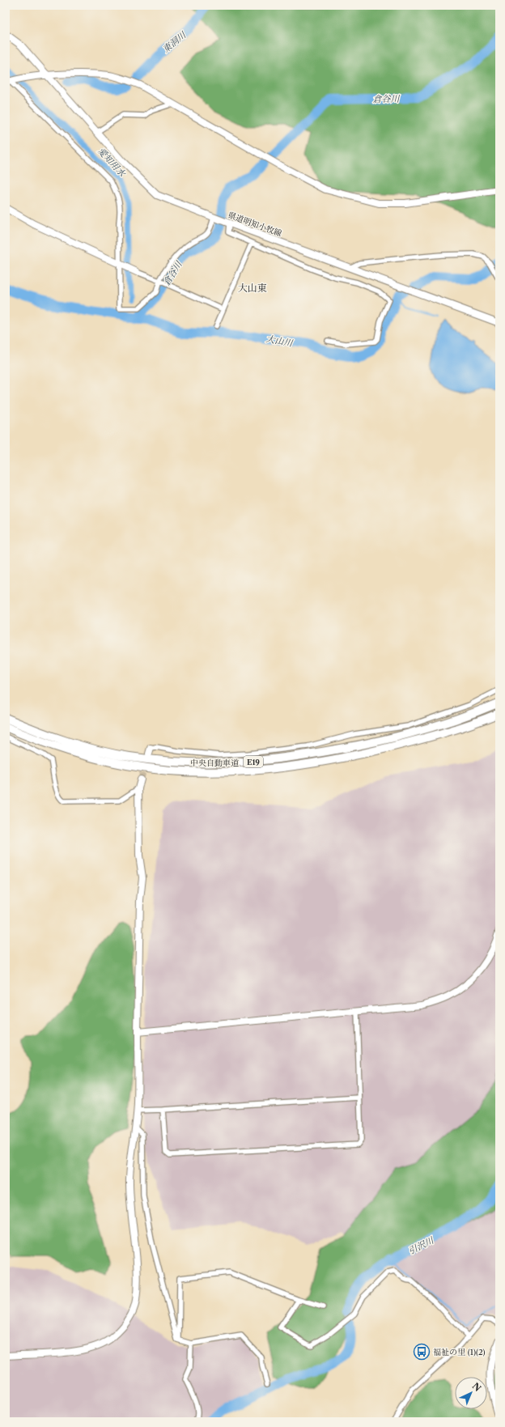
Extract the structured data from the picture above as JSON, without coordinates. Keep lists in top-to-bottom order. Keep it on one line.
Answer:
{"streets":{"highway":["E19","中央自動車道"],"street":["県道明知小牧線"]},"districts":["大山東"],"water":["東洞川","倉谷川","愛知用水","大山川","引沢川"],"places":{"bus stop":["福祉の里 (1)(2)"]},"north":"top right"}
